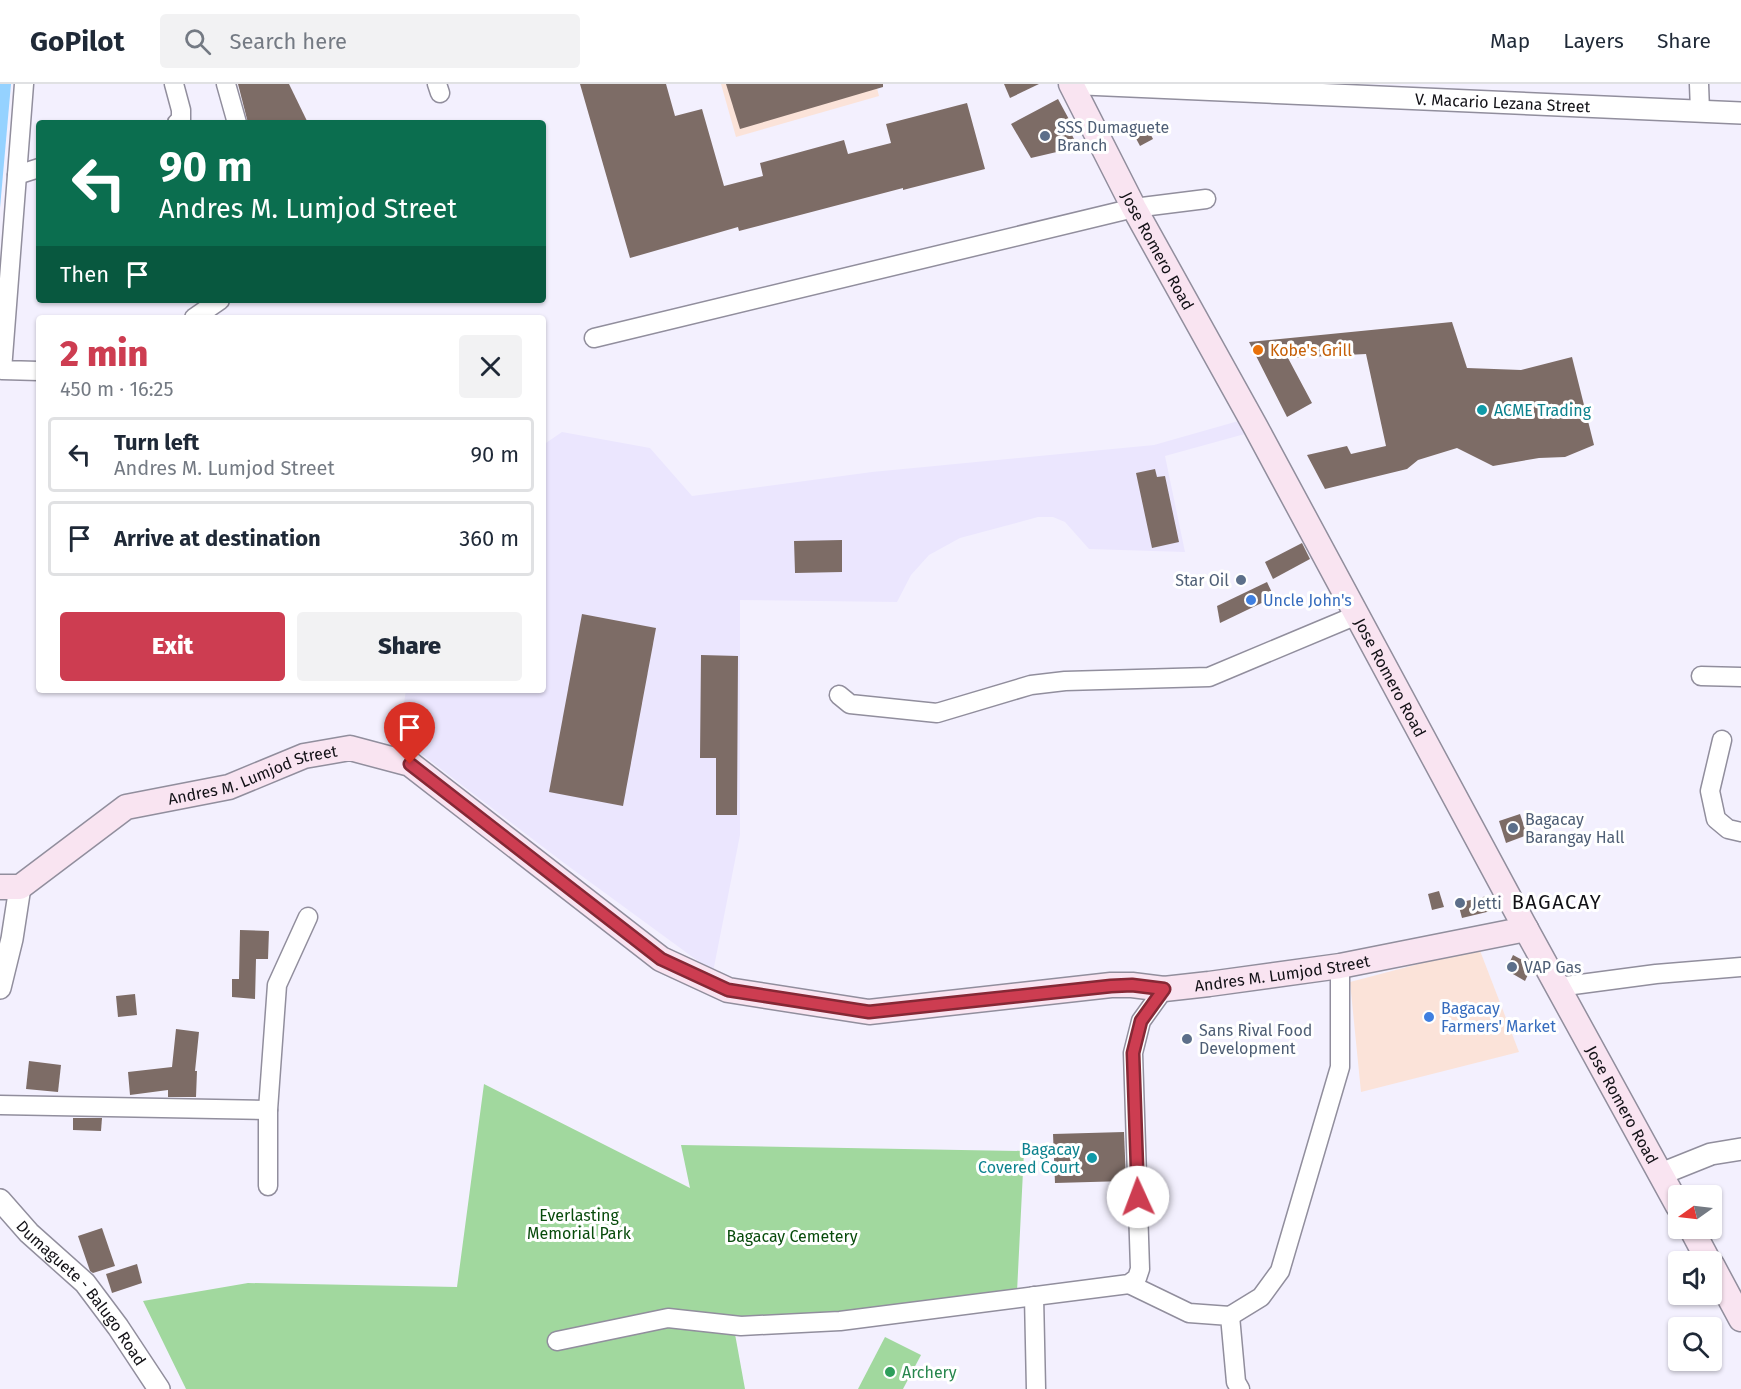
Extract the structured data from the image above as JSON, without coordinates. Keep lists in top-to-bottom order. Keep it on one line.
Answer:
{"streets":{"main road":["Jose Romero Road","Andres M. Lumjod Street"],"street":["V. Macario Lezana Street","Dumaguete - Balugo Road"]},"crossings":[["Jose Romero Road","Andres M. Lumjod Street"]],"districts":["BAGACAY"],"parks":["Everlasting Memorial Park","Bagacay Cemetery"],"places":["SSS Dumaguete Branch","Kobe's Grill","ACME Trading","Star Oil","Uncle John's","Bagacay Barangay Hall","Jetti","VAP Gas","Bagacay Farmers' Market","Sans Rival Food Development","Bagacay Covered Court","Archery"],"north":"left","page":{"header":"GoPilot","search":"Search here","nav":["Map","Layers","Share"],"turn":["90 m","Andres M. Lumjod Street"],"then":"Then","heading":["2 min","450 m · 16:25"],"list":[{"name":"Turn left","note":"Andres M. Lumjod Street","value":"90 m"},{"name":"Arrive at destination","value":"360 m"}],"buttons":["Exit","Share"]}}
